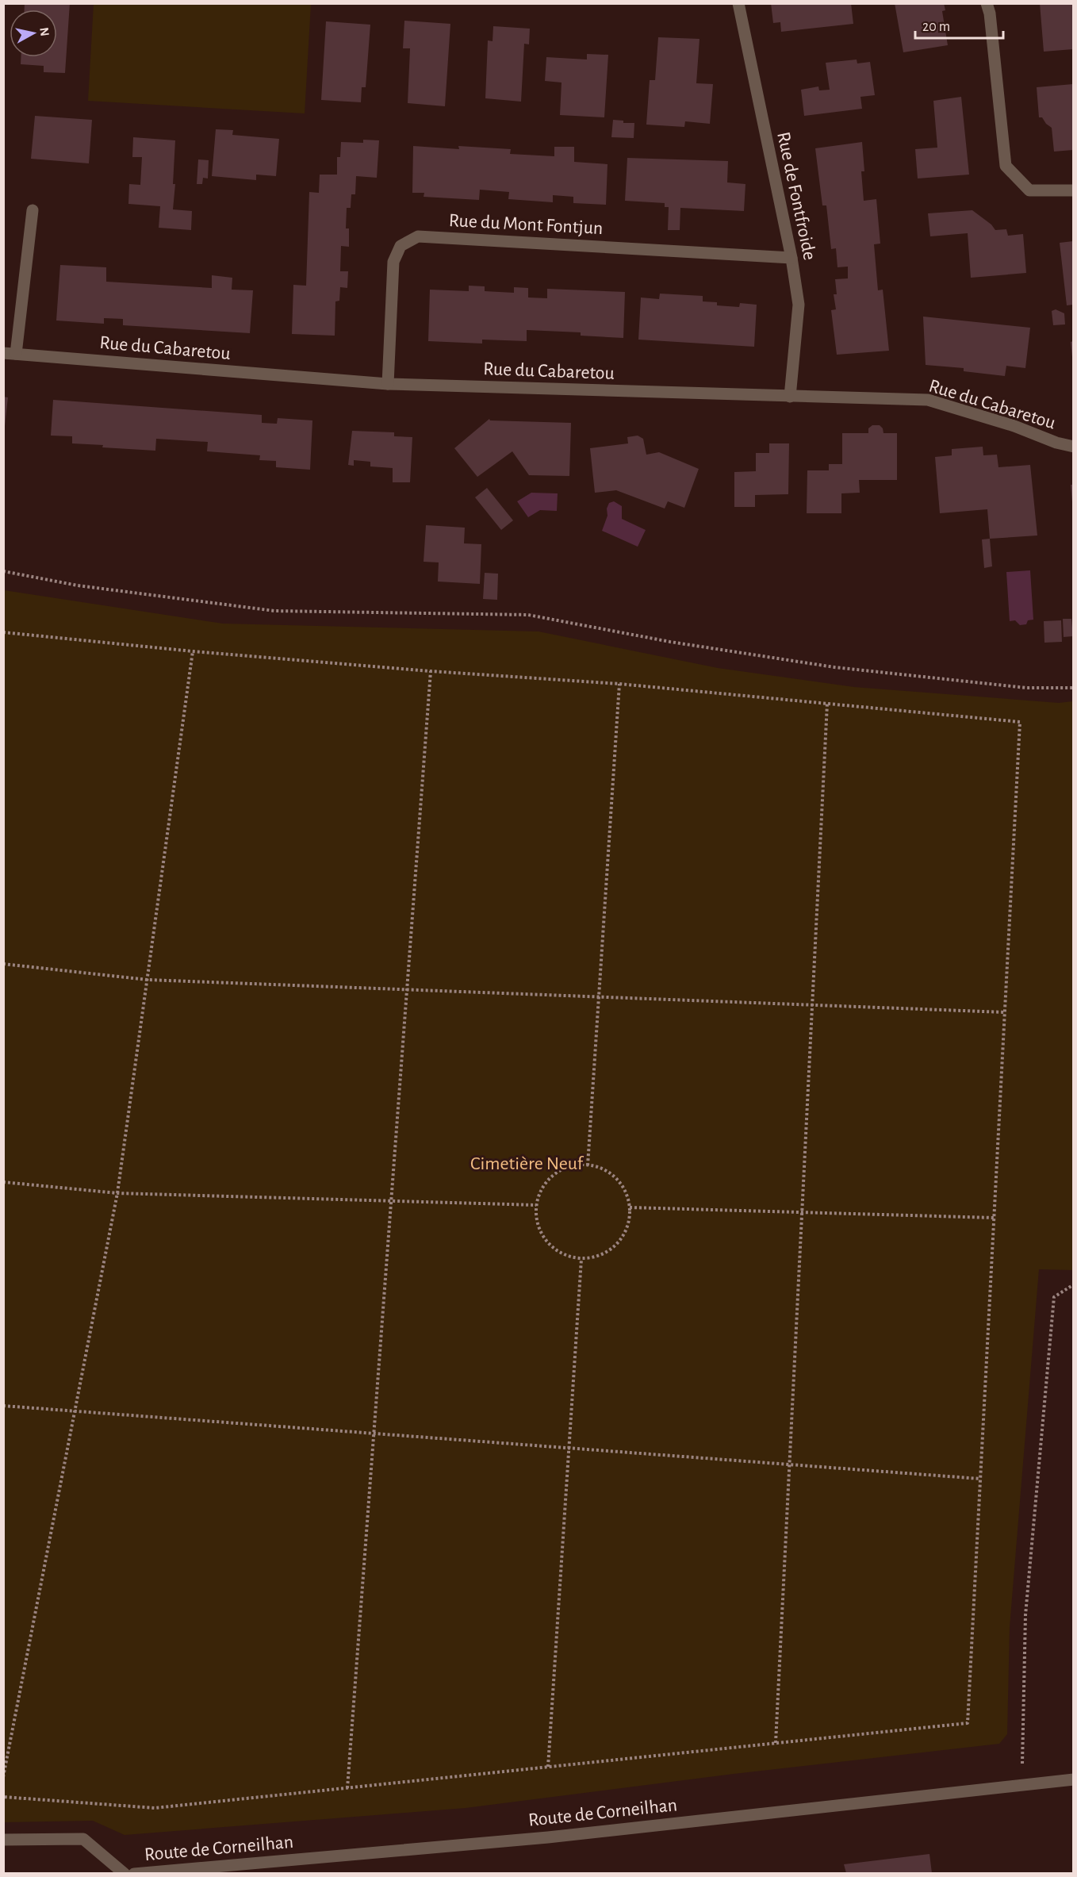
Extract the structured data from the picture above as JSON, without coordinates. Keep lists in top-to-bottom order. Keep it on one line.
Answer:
{"streets":{"street":["Rue de Fontfroide","Rue du Mont Fontjun","Rue du Cabaretou","Route de Corneilhan"]},"crossings":[["Rue de Fontfroide","Rue du Mont Fontjun"],["Rue de Fontfroide","Rue du Cabaretou"],["Rue du Mont Fontjun","Rue du Cabaretou"]],"parks":["Cimetière Neuf"],"scale_bar":"20 m","north":"right"}
